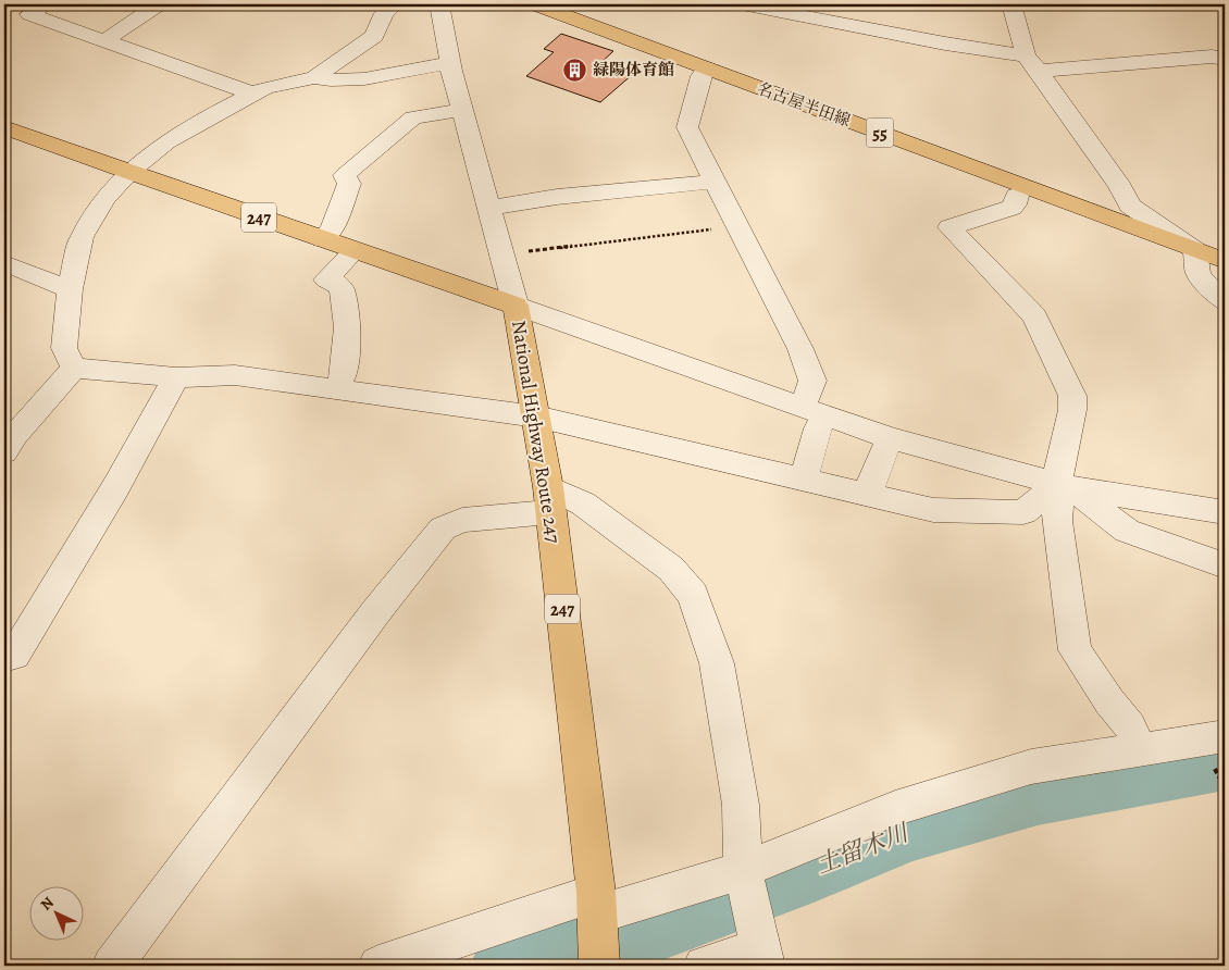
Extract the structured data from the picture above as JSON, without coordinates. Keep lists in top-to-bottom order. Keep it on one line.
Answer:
{"streets":{"main road":["名古屋半田線","55","247","National Highway Route 247"]},"water":["土留木川"],"places":{"building":["緑陽体育館"]},"north":"top left"}
